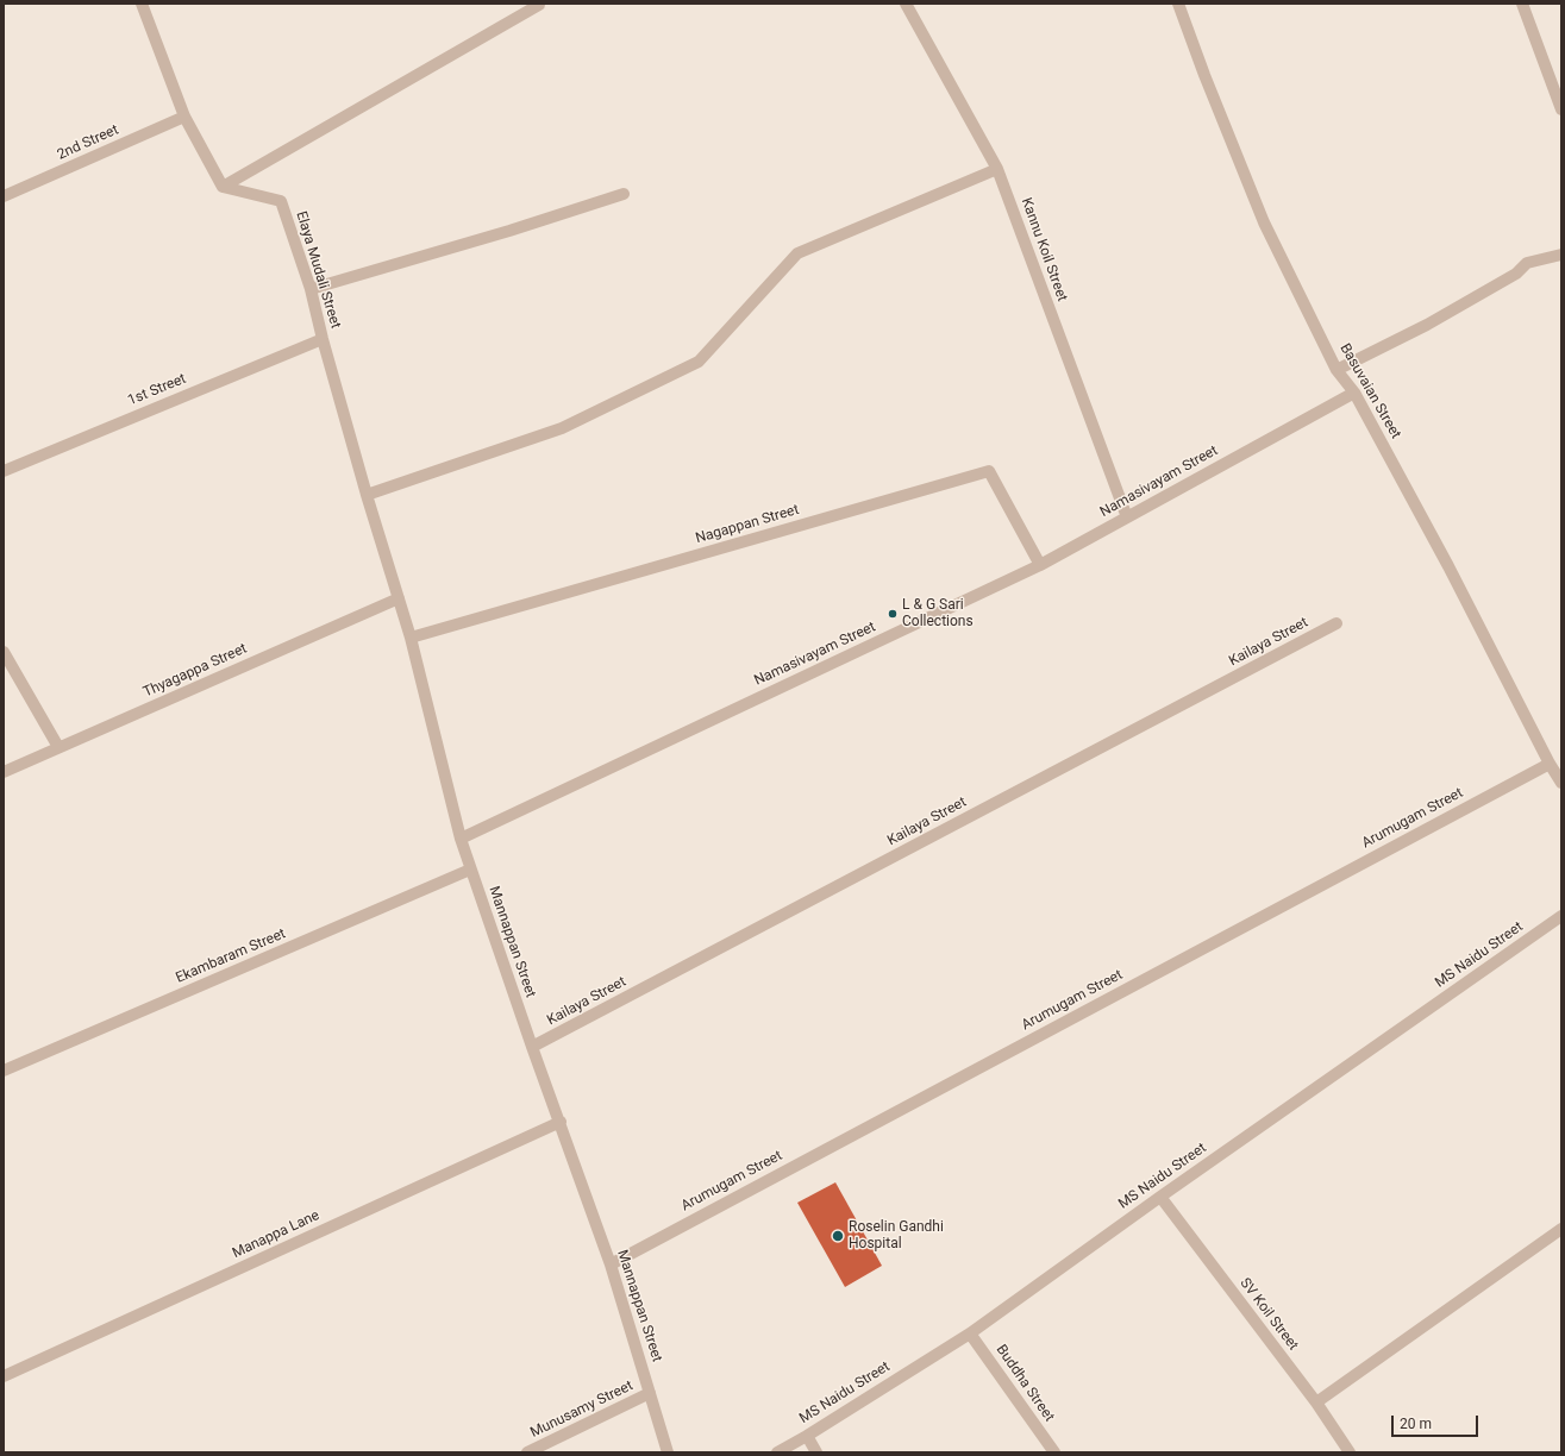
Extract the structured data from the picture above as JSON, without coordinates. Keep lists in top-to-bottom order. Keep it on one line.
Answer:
{"streets":{"street":["2nd Street","Kannu Koil Street","Elaya Mudali Street","1st Street","Basuvaian Street","Namasivayam Street","Nagappan Street","Kailaya Street","Thyagappa Street","Arumugam Street","Mannappan Street","MS Naidu Street","Ekambaram Street","Manappa Lane","SV Koil Street","Buddha Street","Munusamy Street"]},"crossings":[["Kannu Koil Street","Namasivayam Street"],["Elaya Mudali Street","1st Street"],["Elaya Mudali Street","Thyagappa Street"],["Elaya Mudali Street","Mannappan Street"],["Basuvaian Street","Namasivayam Street"],["Basuvaian Street","Arumugam Street"],["Namasivayam Street","Nagappan Street"],["Namasivayam Street","Mannappan Street"],["Nagappan Street","Mannappan Street"],["Kailaya Street","Mannappan Street"],["Thyagappa Street","Mannappan Street"],["Arumugam Street","Mannappan Street"],["Mannappan Street","Ekambaram Street"],["Mannappan Street","Manappa Lane"],["Mannappan Street","Munusamy Street"],["MS Naidu Street","SV Koil Street"],["MS Naidu Street","Buddha Street"]],"places":["L & G Sari Collections","Roselin Gandhi Hospital"],"scale_bar":"20 m"}
